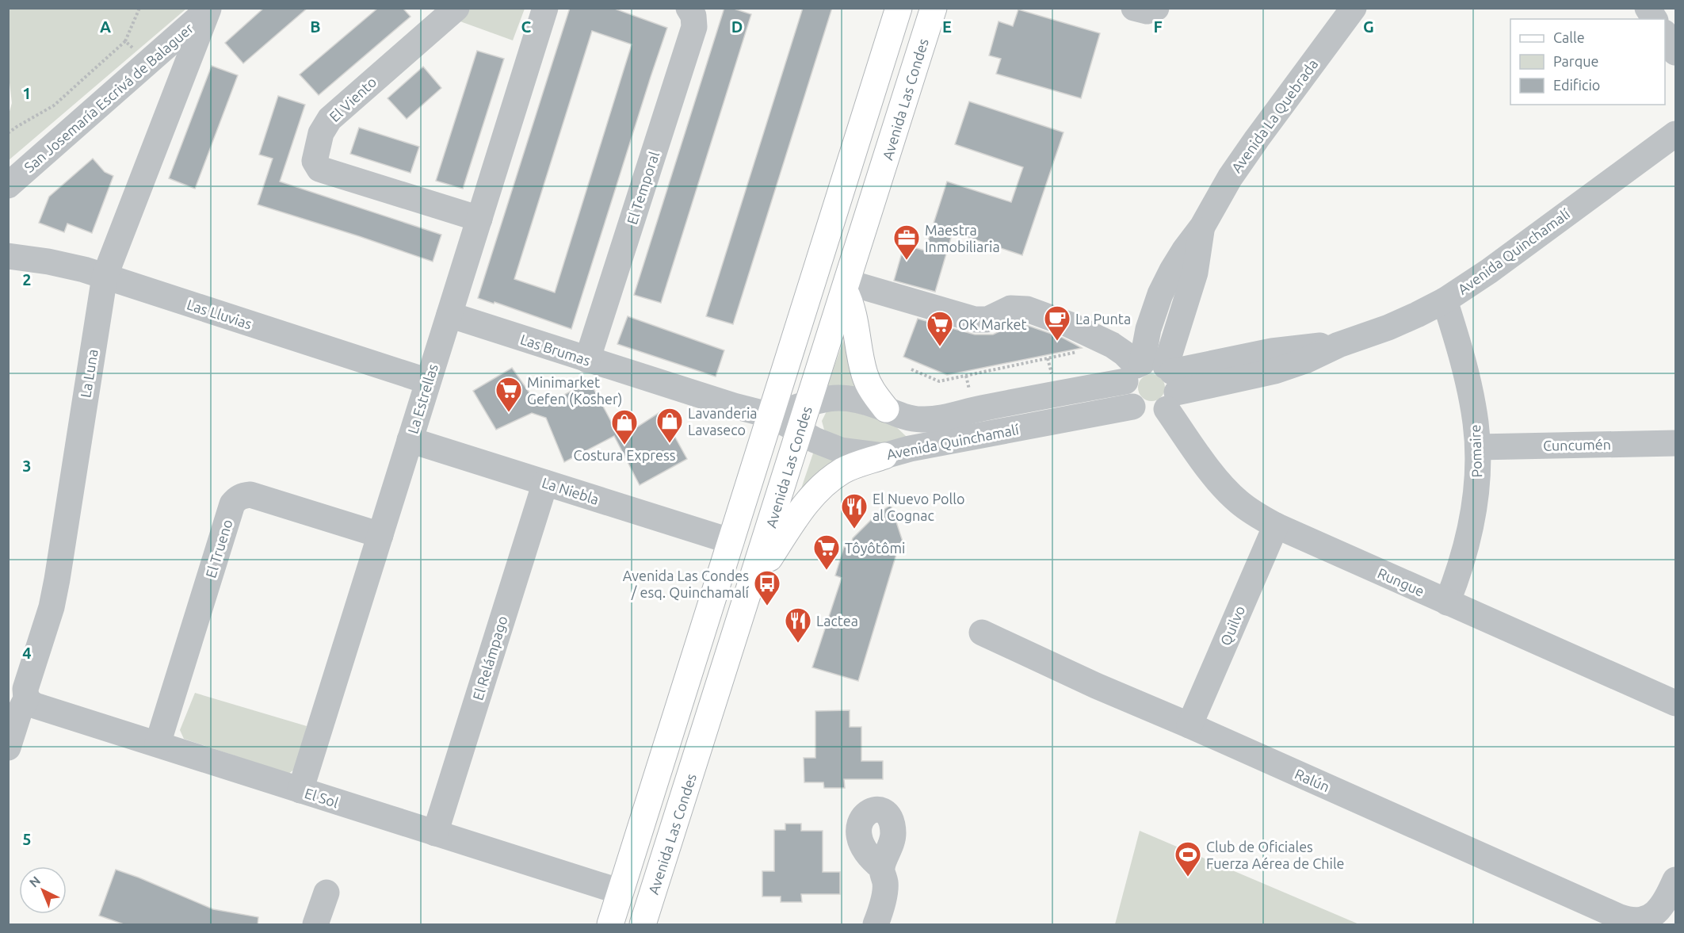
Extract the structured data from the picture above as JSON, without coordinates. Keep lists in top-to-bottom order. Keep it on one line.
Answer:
{"streets":{"main road":["Avenida Las Condes"],"street":["San Josemaría Escrivá de Balaguer","El Viento","Avenida La Quebrada","El Temporal","Avenida Quinchamalí","Las Lluvias","Las Brumas","La Luna","La Estrellas","Cuncumén","Pomaire","La Niebla","El Trueno","Rungue","Quilvo","El Relámpago","Ralún","El Sol"]},"crossings":[["San Josemaría Escrivá de Balaguer","La Luna"],["El Viento","La Estrellas"],["Avenida Las Condes","Avenida Quinchamalí"],["Avenida Las Condes","Rungue"],["Avenida La Quebrada","Avenida Quinchamalí"],["Avenida La Quebrada","Rungue"],["El Temporal","Las Brumas"],["Avenida Quinchamalí","Las Brumas"],["Avenida Quinchamalí","Pomaire"],["Avenida Quinchamalí","Rungue"],["Las Lluvias","La Luna"],["Las Lluvias","La Estrellas"],["Las Brumas","La Estrellas"],["La Luna","El Sol"],["La Estrellas","La Niebla"],["La Estrellas","El Trueno"],["La Estrellas","El Sol"],["Cuncumén","Pomaire"],["Pomaire","Rungue"],["La Niebla","El Relámpago"],["El Trueno","El Sol"],["Rungue","Quilvo"],["Quilvo","Ralún"],["El Relámpago","El Sol"]],"places":{"office":["Maestra Inmobiliaria"],"cafe":["La Punta"],"supermarket":["OK Market","Minimarket Gefen (Kosher)","Tôyôtômi"],"shop":["Lavanderia Lavaseco","Costura Express"],"restaurant":["El Nuevo Pollo al Cognac","Lactea"],"bus stop":["Avenida Las Condes / esq. Quinchamalí"],"sports":["Club de Oficiales Fuerza Aérea de Chile"]},"legend":["Calle","Parque","Edificio"],"north":"top left","grid":{"columns":["A","B","C","D","E","F","G"],"rows":["1","2","3","4","5"]}}
